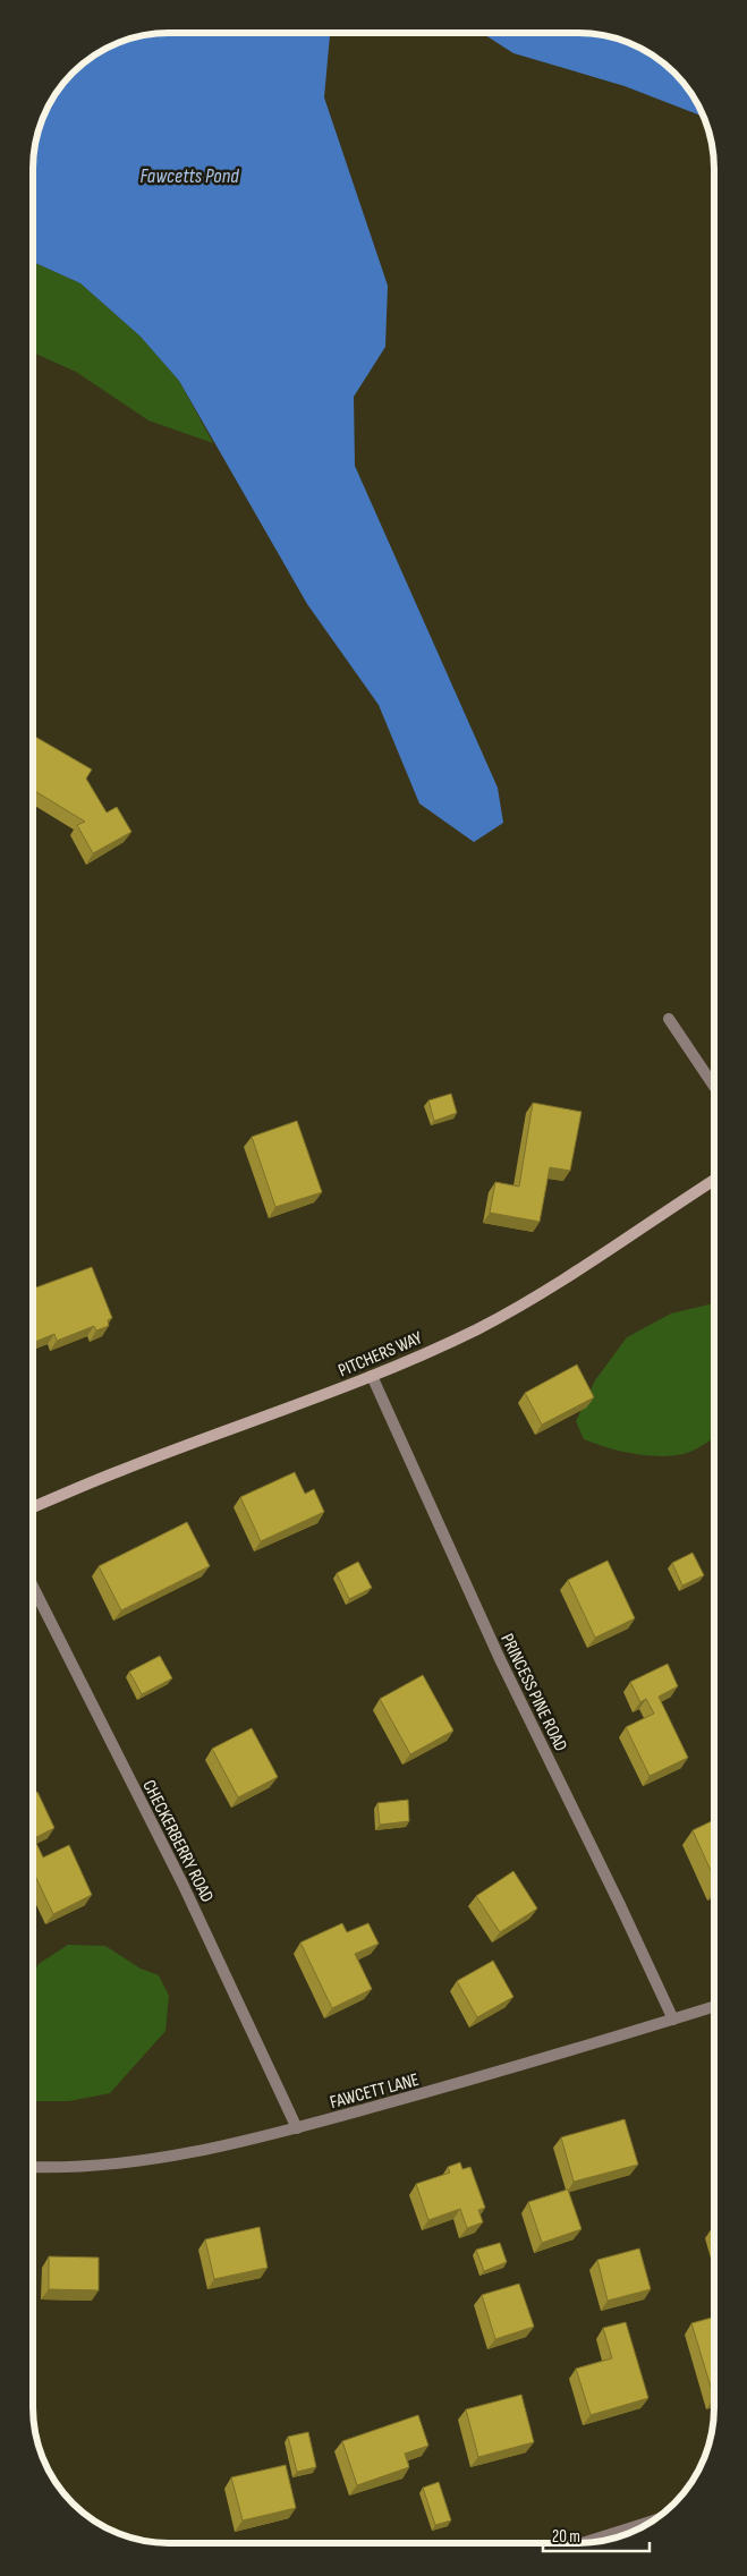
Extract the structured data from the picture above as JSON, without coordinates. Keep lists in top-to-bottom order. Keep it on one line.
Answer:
{"streets":{"main road":["PITCHERS WAY"],"street":["PRINCESS PINE ROAD","CHECKERBERRY ROAD","FAWCETT LANE"]},"crossings":[["PITCHERS WAY","PRINCESS PINE ROAD"],["PRINCESS PINE ROAD","FAWCETT LANE"],["CHECKERBERRY ROAD","FAWCETT LANE"]],"water":["Fawcetts Pond"],"scale_bar":"20 m"}
